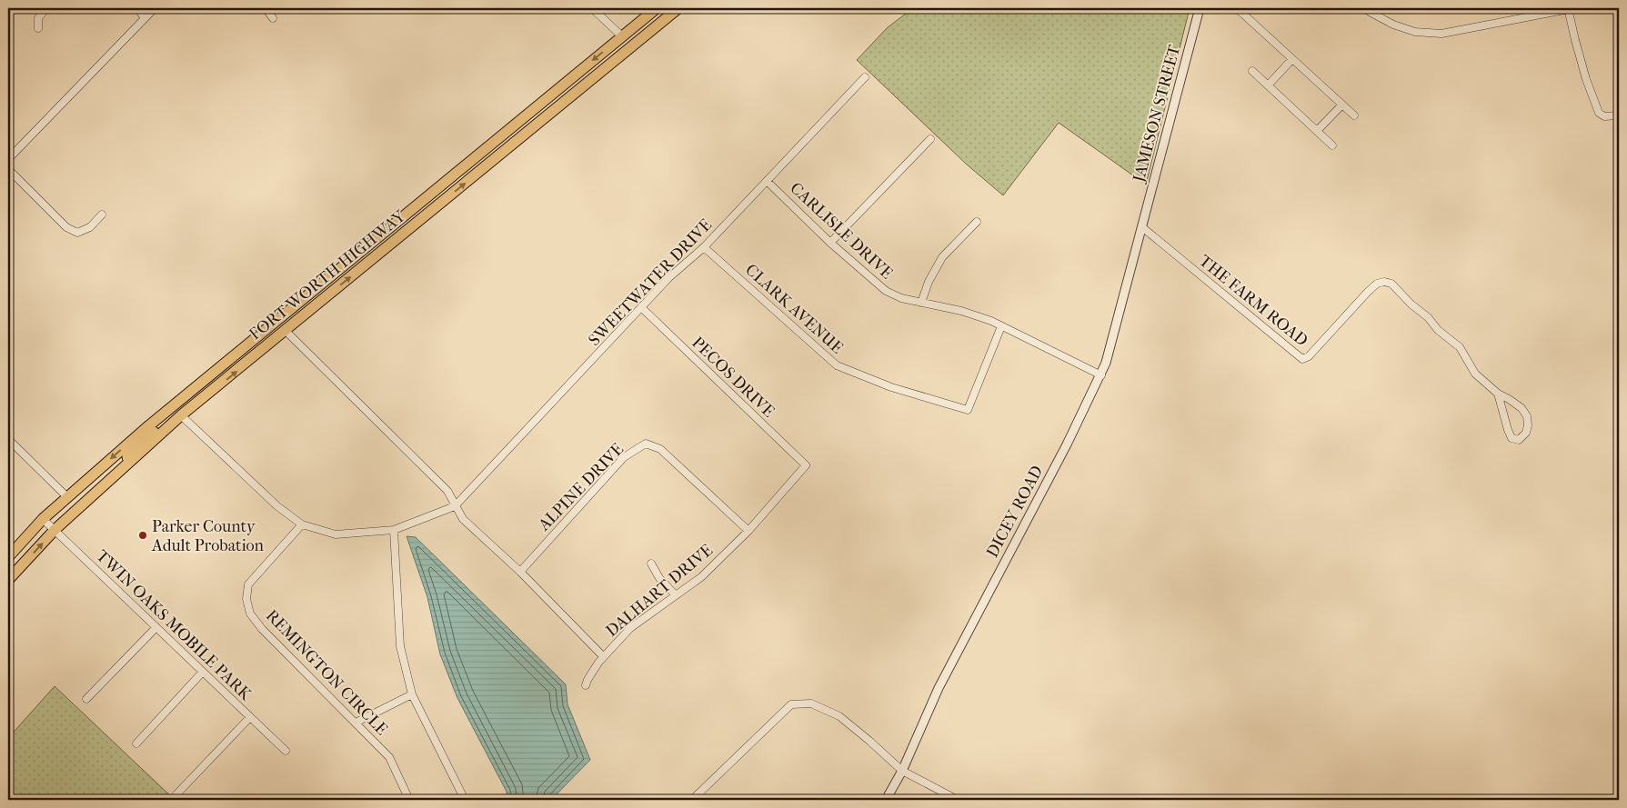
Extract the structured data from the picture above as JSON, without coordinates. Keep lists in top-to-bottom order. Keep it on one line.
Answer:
{"streets":{"main road":["FORT WORTH HIGHWAY"],"street":["JAMESON STREET","CARLISLE DRIVE","SWEETWATER DRIVE","THE FARM ROAD","CLARK AVENUE","PECOS DRIVE","ALPINE DRIVE","DICEY ROAD","DALHART DRIVE","TWIN OAKS MOBILE PARK","REMINGTON CIRCLE"]},"crossings":[["JAMESON STREET","THE FARM ROAD"],["JAMESON STREET","DICEY ROAD"],["CARLISLE DRIVE","SWEETWATER DRIVE"],["CARLISLE DRIVE","CLARK AVENUE"],["CARLISLE DRIVE","DICEY ROAD"],["FORT WORTH HIGHWAY","SWEETWATER DRIVE"],["FORT WORTH HIGHWAY","TWIN OAKS MOBILE PARK"],["SWEETWATER DRIVE","CLARK AVENUE"],["SWEETWATER DRIVE","PECOS DRIVE"],["SWEETWATER DRIVE","REMINGTON CIRCLE"],["THE FARM ROAD","DICEY ROAD"],["PECOS DRIVE","DALHART DRIVE"],["ALPINE DRIVE","DALHART DRIVE"]],"places":["Parker County Adult Probation"]}
